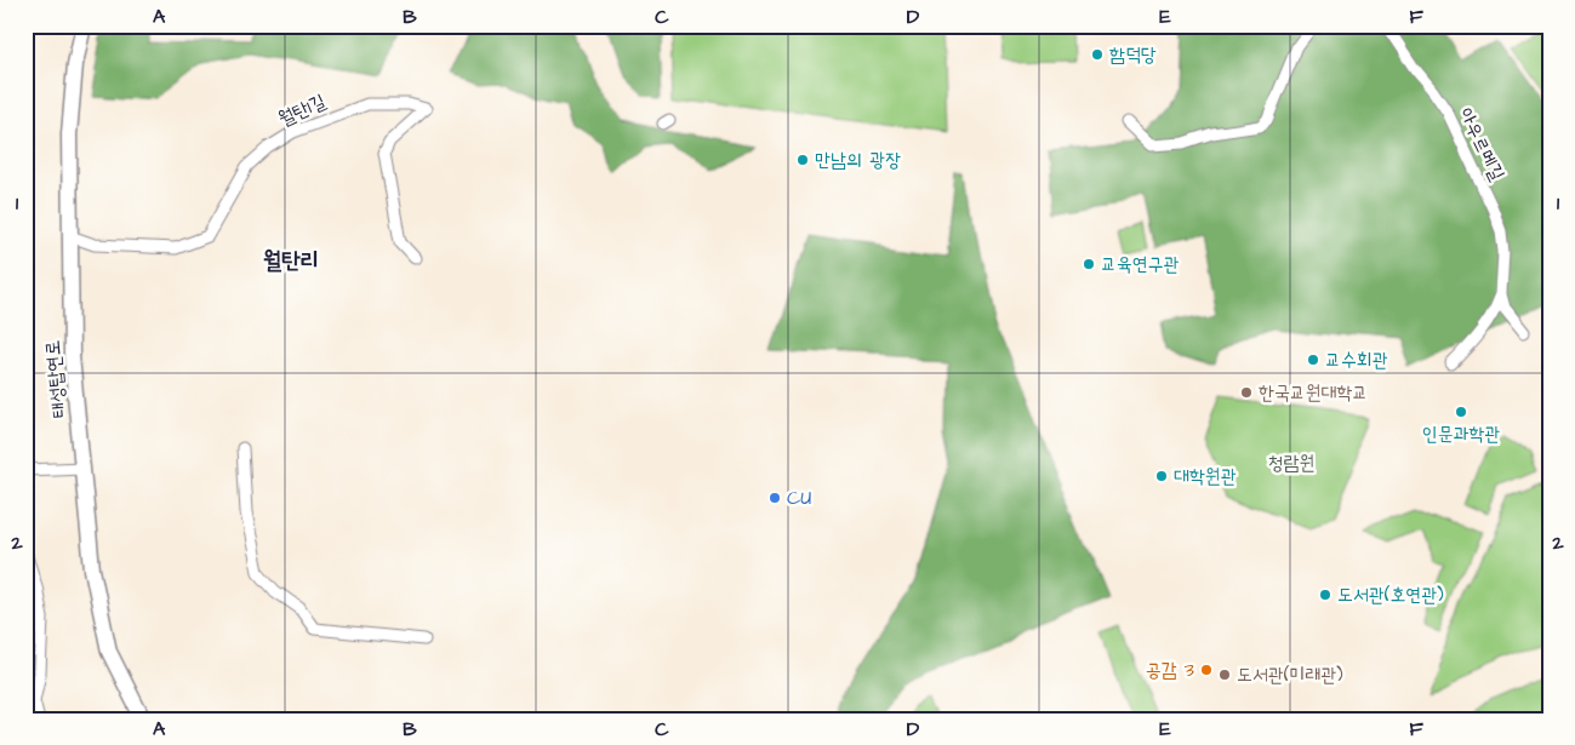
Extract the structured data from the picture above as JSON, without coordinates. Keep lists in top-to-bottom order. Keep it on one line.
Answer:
{"streets":{"main road":["태성탑연로"],"street":["월탄1길","아우르메길"]},"crossings":[["월탄1길","태성탑연로"]],"districts":["월탄리"],"parks":["청람원"],"places":["함덕당","만남의 광장","교육연구관","교수회관","한국교원대학교","인문과학관","대학원관","CU","도서관(호연관)","공감 3","도서관(미래관)"],"grid":{"columns":["A","B","C","D","E","F"],"rows":["1","2"]}}
